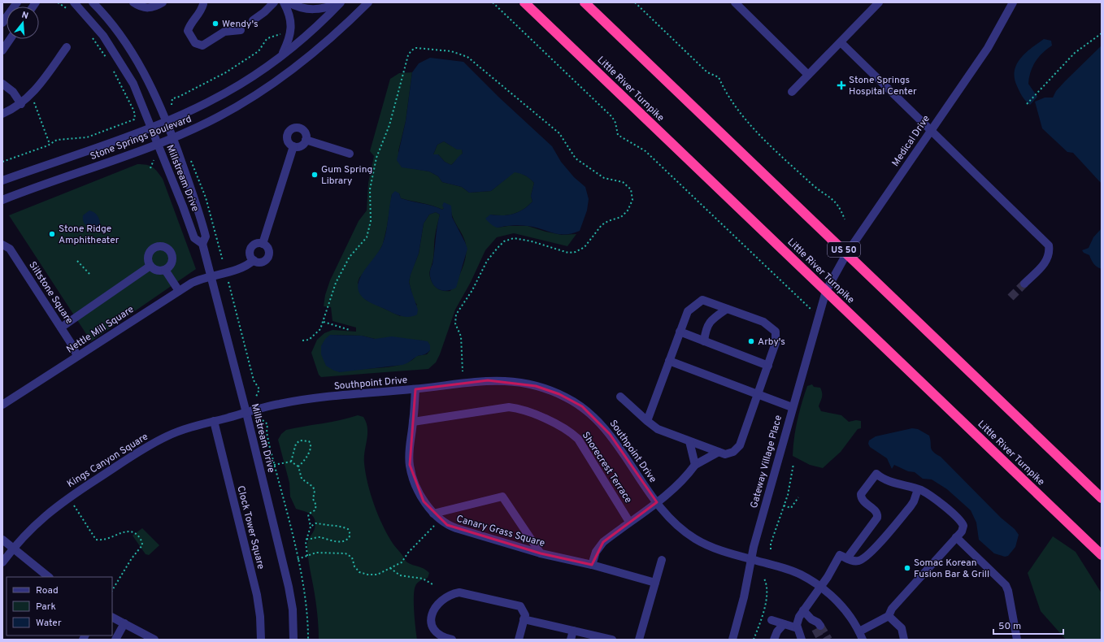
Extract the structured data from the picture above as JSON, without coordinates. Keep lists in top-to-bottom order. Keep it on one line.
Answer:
{"streets":{"highway":["Little River Turnpike","US 50"],"street":["Stone Springs Boulevard","Medical Drive","Millstream Drive","Siltstone Square","Nettle Mill Square","Southpoint Drive","Kings Canyon Square","Gateway Village Place","Shorecrest Terrace","Clock Tower Square","Canary Grass Square"]},"crossings":[["Little River Turnpike","Medical Drive"],["Little River Turnpike","Gateway Village Place"],["Stone Springs Boulevard","Millstream Drive"],["Medical Drive","US 50"],["Medical Drive","Gateway Village Place"],["Millstream Drive","Nettle Mill Square"],["Millstream Drive","Southpoint Drive"],["Millstream Drive","Kings Canyon Square"],["Siltstone Square","Nettle Mill Square"],["Southpoint Drive","Kings Canyon Square"],["Southpoint Drive","Gateway Village Place"],["Southpoint Drive","Canary Grass Square"],["Kings Canyon Square","Clock Tower Square"],["Shorecrest Terrace","Canary Grass Square"]],"places":{"other":["Wendy's","Gum Spring Library","Stone Ridge Amphitheater","Arby's","Somac Korean Fusion Bar & Grill"],"health":["Stone Springs Hospital Center"]},"legend":["Road","Park","Water"],"scale_bar":"50 m","north":"top"}
